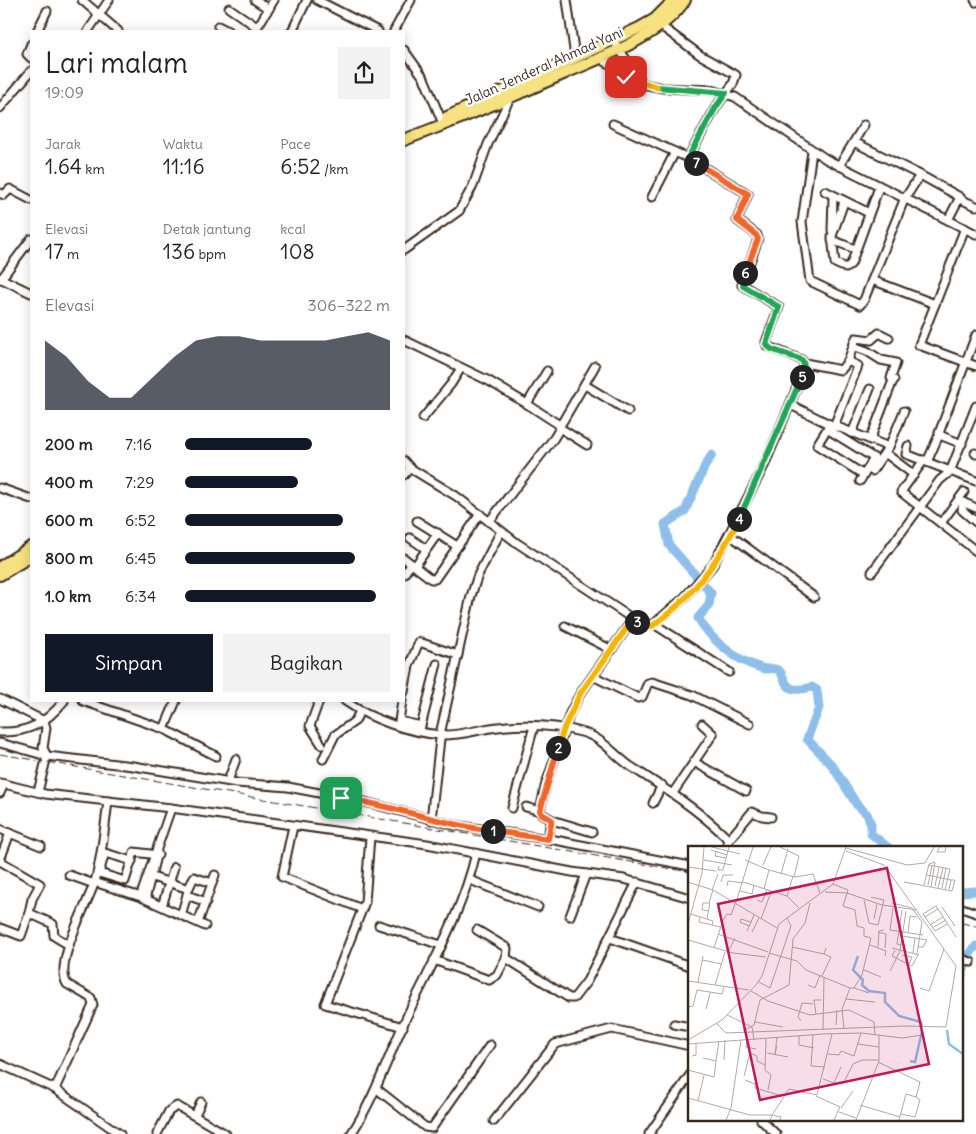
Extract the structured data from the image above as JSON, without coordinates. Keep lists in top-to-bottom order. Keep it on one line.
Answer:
{"streets":{"highway":["Jalan Jenderal Ahmad Yani"]},"page":{"heading":["Lari malam","19:09"],"stats":[["Jarak","1.64 km"],["Waktu","11:16"],["Pace","6:52 /km"],["Elevasi","17 m"],["Detak jantung","136 bpm"],["kcal","108"]],"pins":["7","6","5","4","3","2","1"],"chart":["Elevasi","306–322 m"],"list":[{"name":"200 m","note":"7:16"},{"name":"400 m","note":"7:29"},{"name":"600 m","note":"6:52"},{"name":"800 m","note":"6:45"},{"name":"1.0 km","note":"6:34"}],"buttons":["Simpan","Bagikan"]}}
